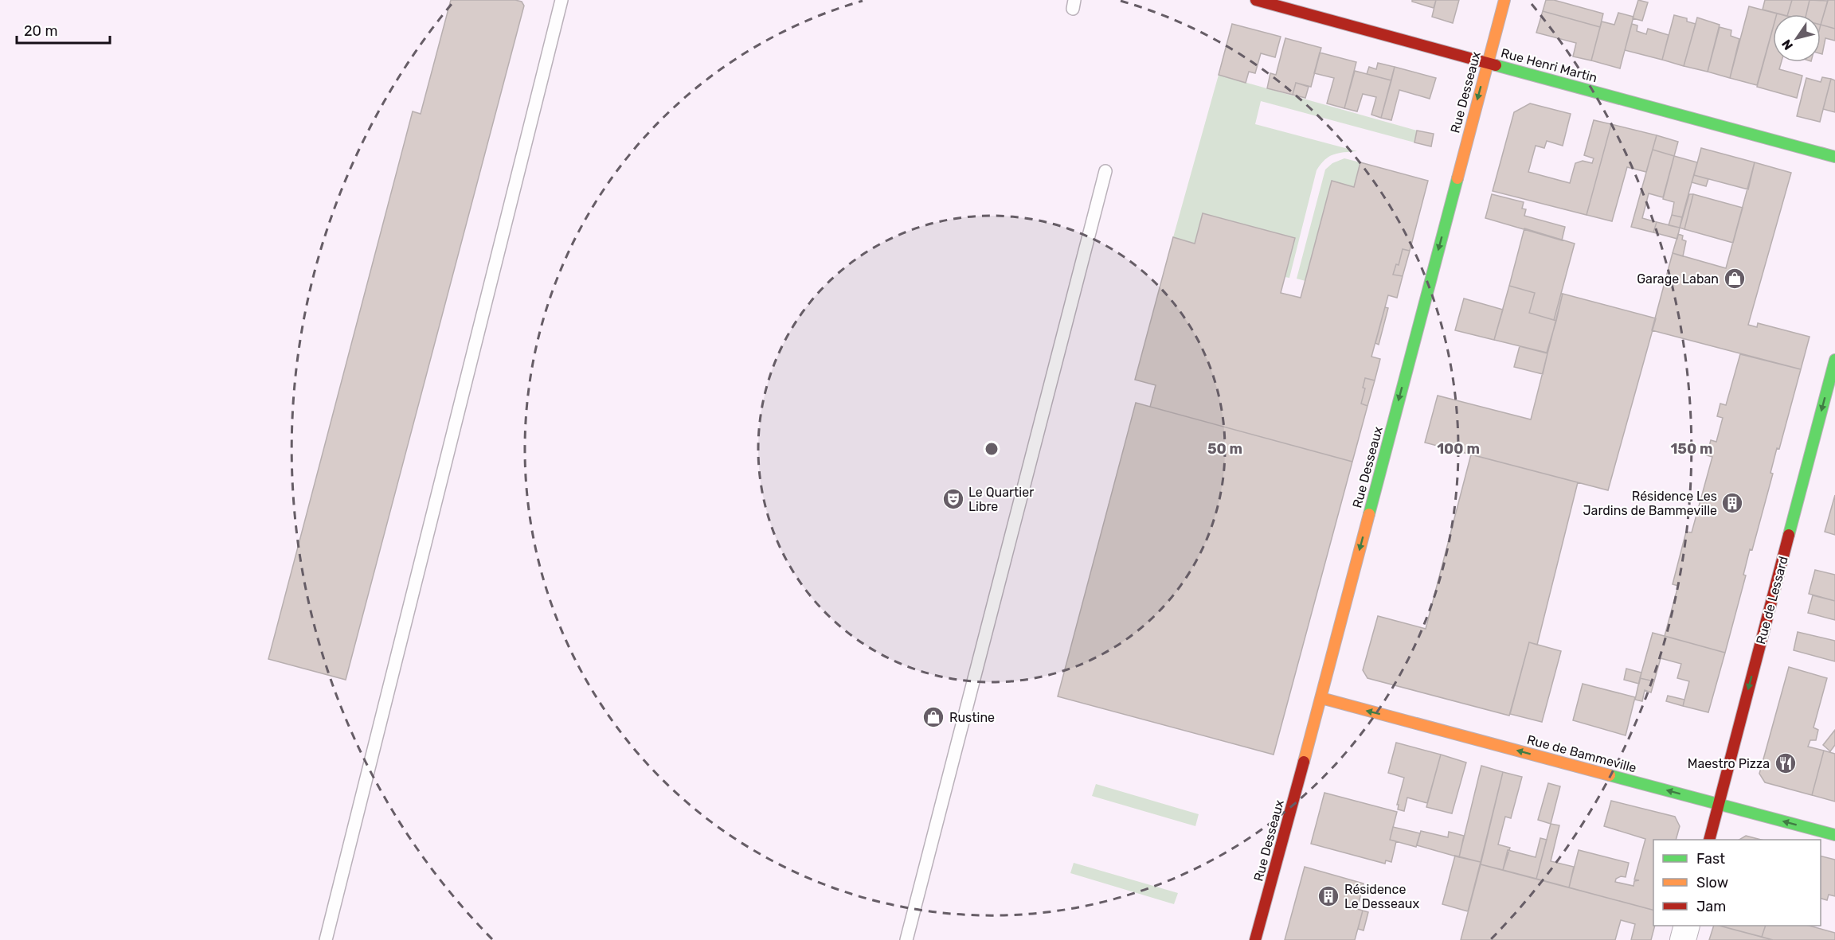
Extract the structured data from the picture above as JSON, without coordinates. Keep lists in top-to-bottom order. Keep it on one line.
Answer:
{"streets":{"street":["Rue Henri Martin","Rue Desseaux","Rue de Lessard","Rue de Bammeville"]},"crossings":[["Rue Henri Martin","Rue Desseaux"],["Rue Desseaux","Rue de Bammeville"],["Rue de Lessard","Rue de Bammeville"]],"one_way":["Rue Desseaux","Rue de Lessard","Rue de Bammeville"],"places":{"shop":["Garage Laban","Rustine"],"theatre":["Le Quartier Libre"],"building":["Résidence Les Jardins de Bammeville","Résidence Le Desseaux"],"restaurant":["Maestro Pizza"]},"legend":["Fast","Slow","Jam"],"scale_bar":"20 m","north":"bottom left","rings":["50 m","100 m","150 m"]}
